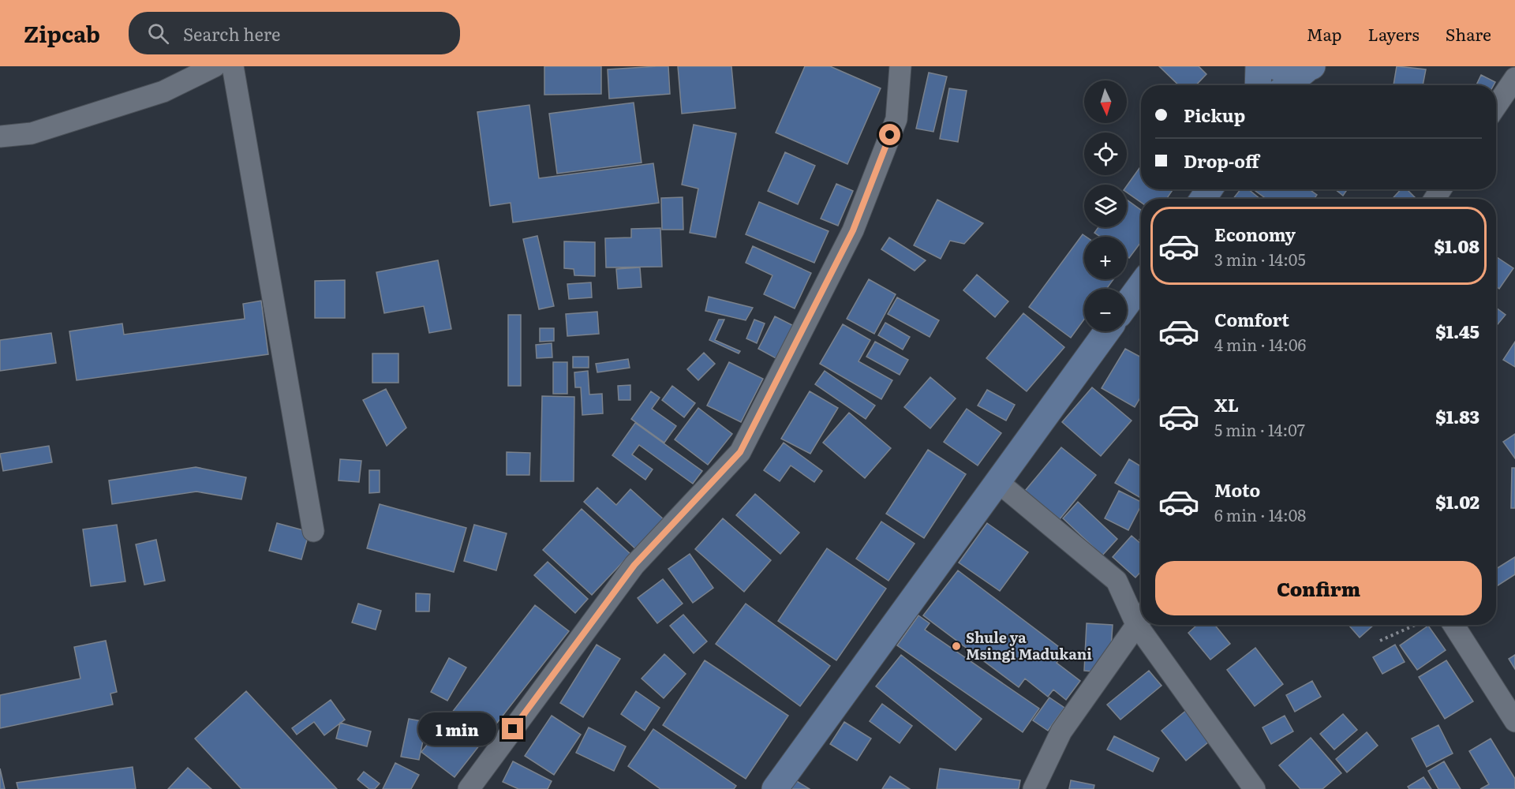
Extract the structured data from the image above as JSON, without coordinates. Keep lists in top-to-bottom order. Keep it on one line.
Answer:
{"places":["Shule ya Msingi Madukani"],"north":"bottom","page":{"header":"Zipcab","search":"Search here","nav":["Map","Layers","Share"],"map_buttons":["+","−"],"banner":["Pickup","Drop-off"],"list":[{"name":"Economy","note":"3 min · 14:05","value":"$1.08"},{"name":"Comfort","note":"4 min · 14:06","value":"$1.45"},{"name":"XL","note":"5 min · 14:07","value":"$1.83"},{"name":"Moto","note":"6 min · 14:08","value":"$1.02"}],"buttons":"Confirm","bubble":"1 min"}}
